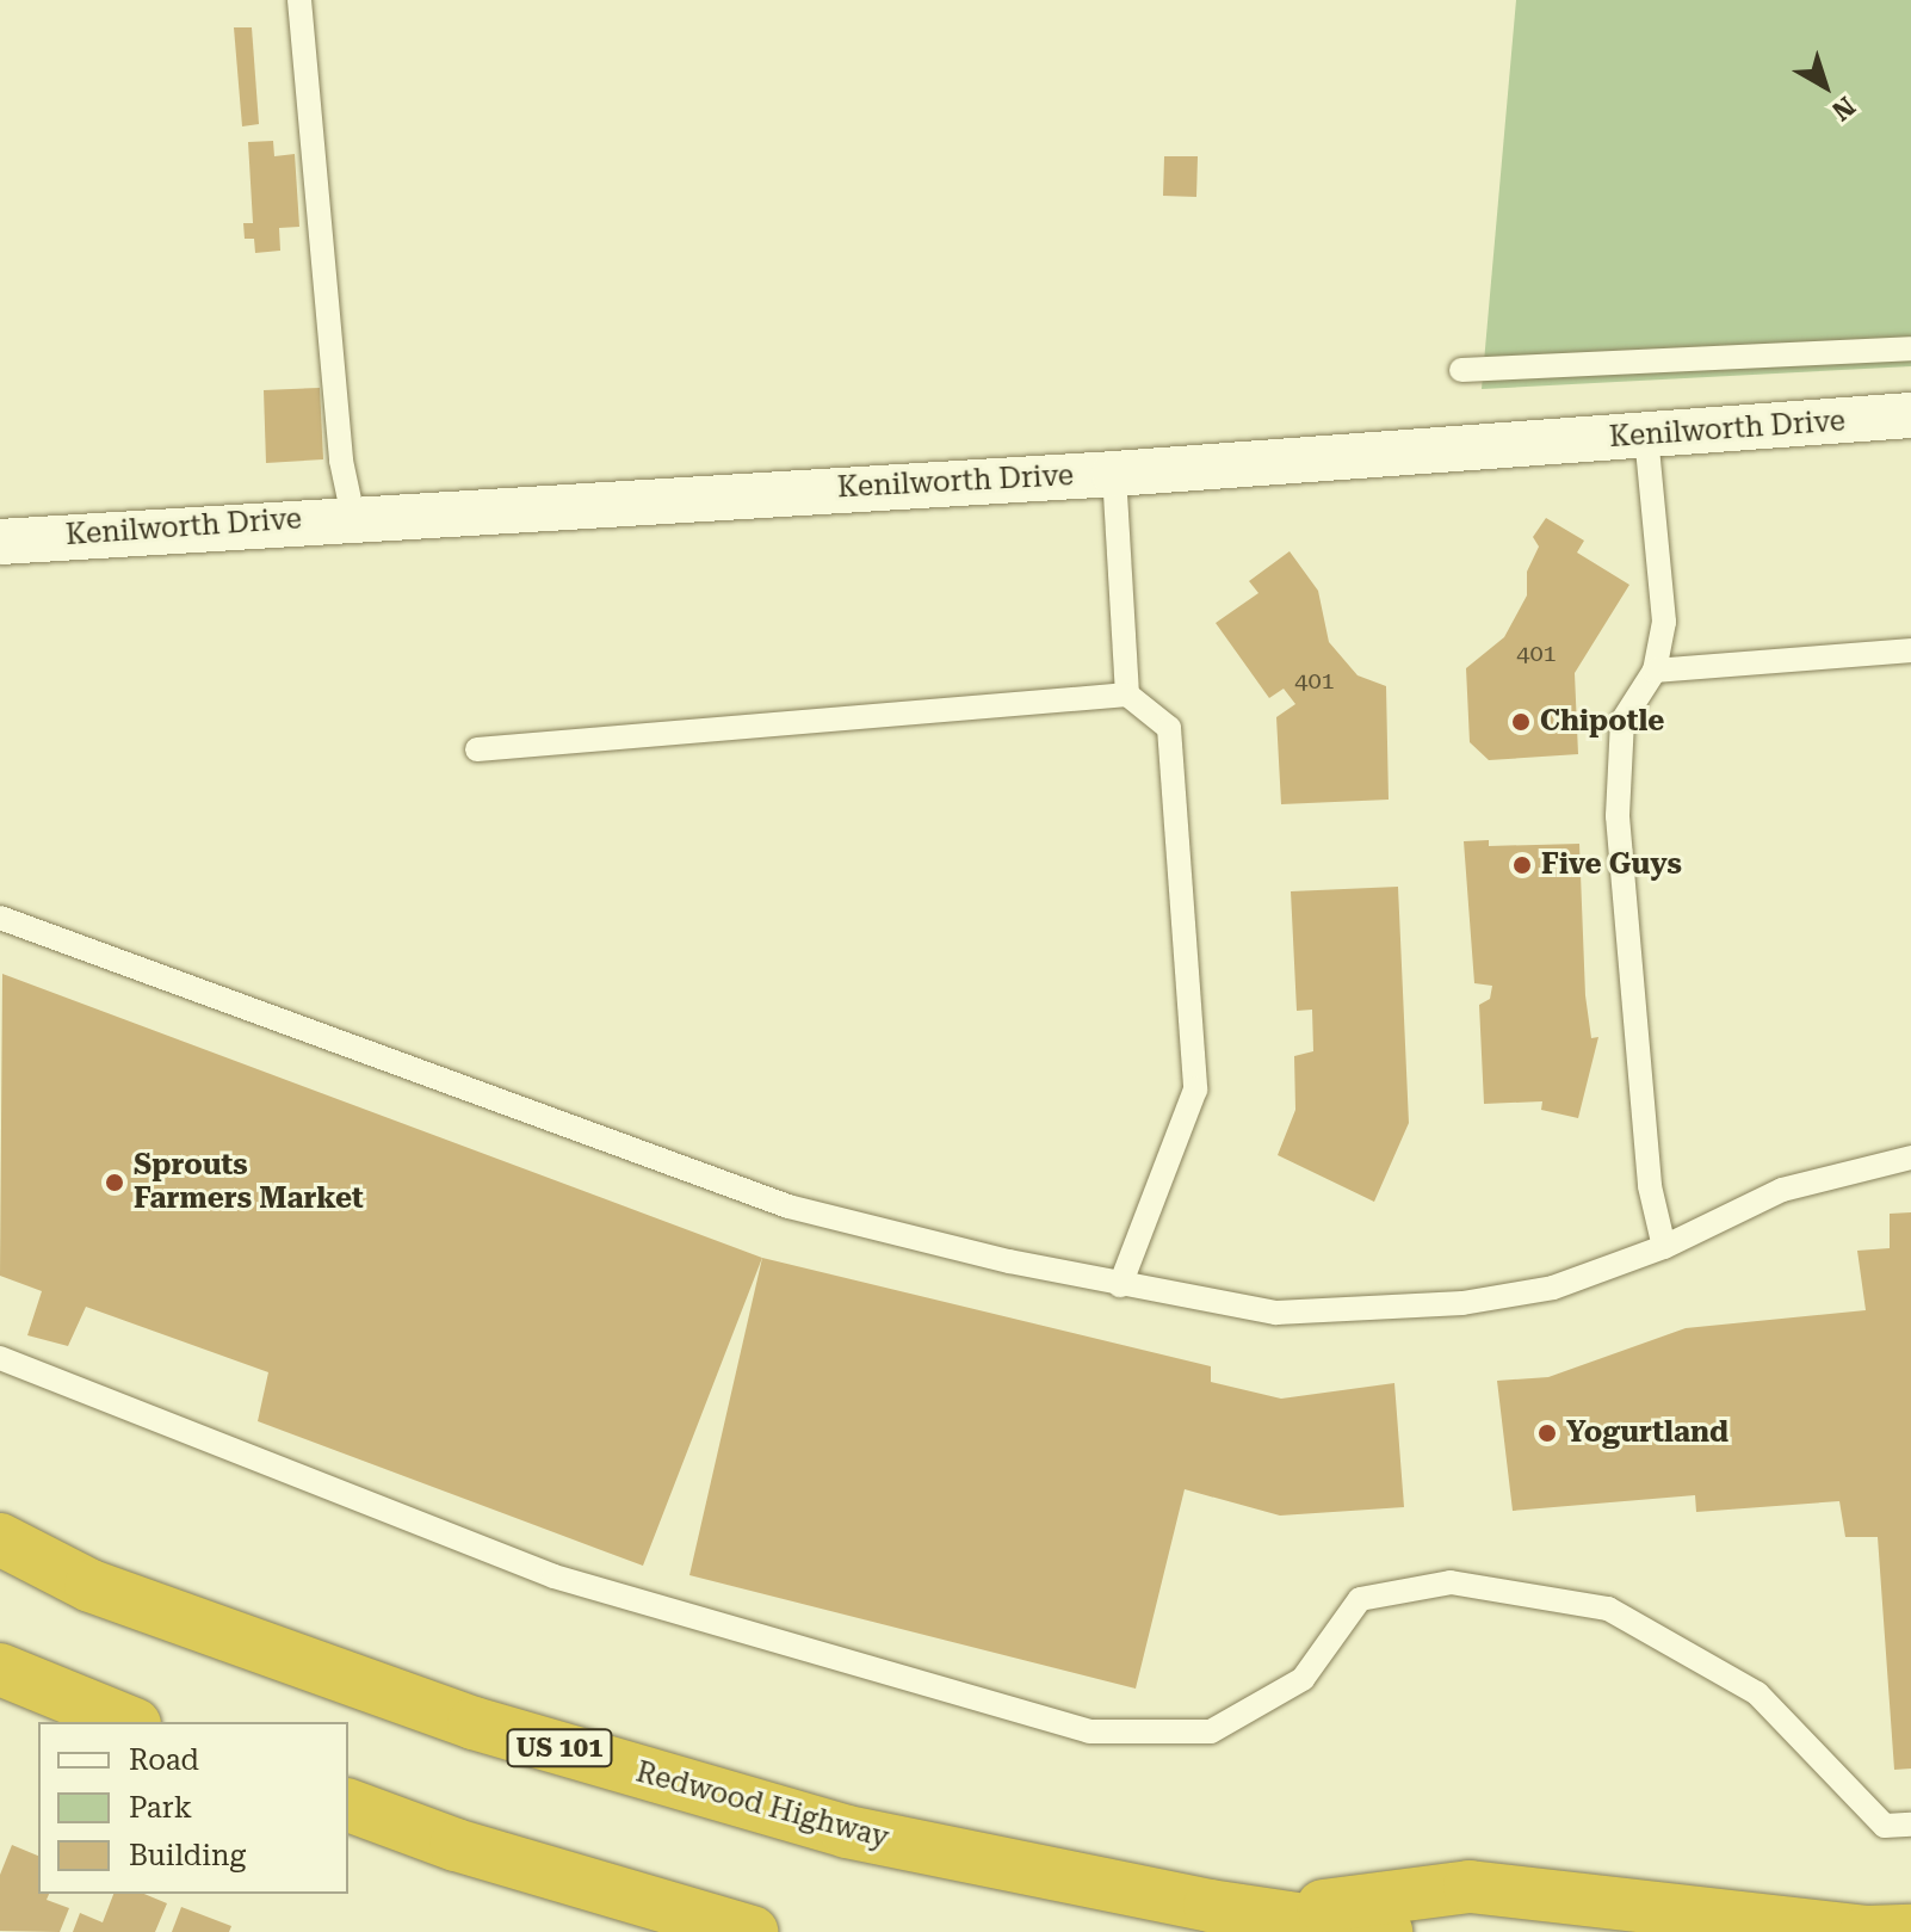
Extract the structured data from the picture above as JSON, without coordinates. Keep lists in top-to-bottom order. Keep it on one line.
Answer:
{"streets":{"highway":["US 101","Redwood Highway"],"street":["Kenilworth Drive"]},"places":["Chipotle","Five Guys","Sprouts Farmers Market","Yogurtland"],"house_numbers":["401","401"],"legend":["Road","Park","Building"],"north":"bottom right"}
